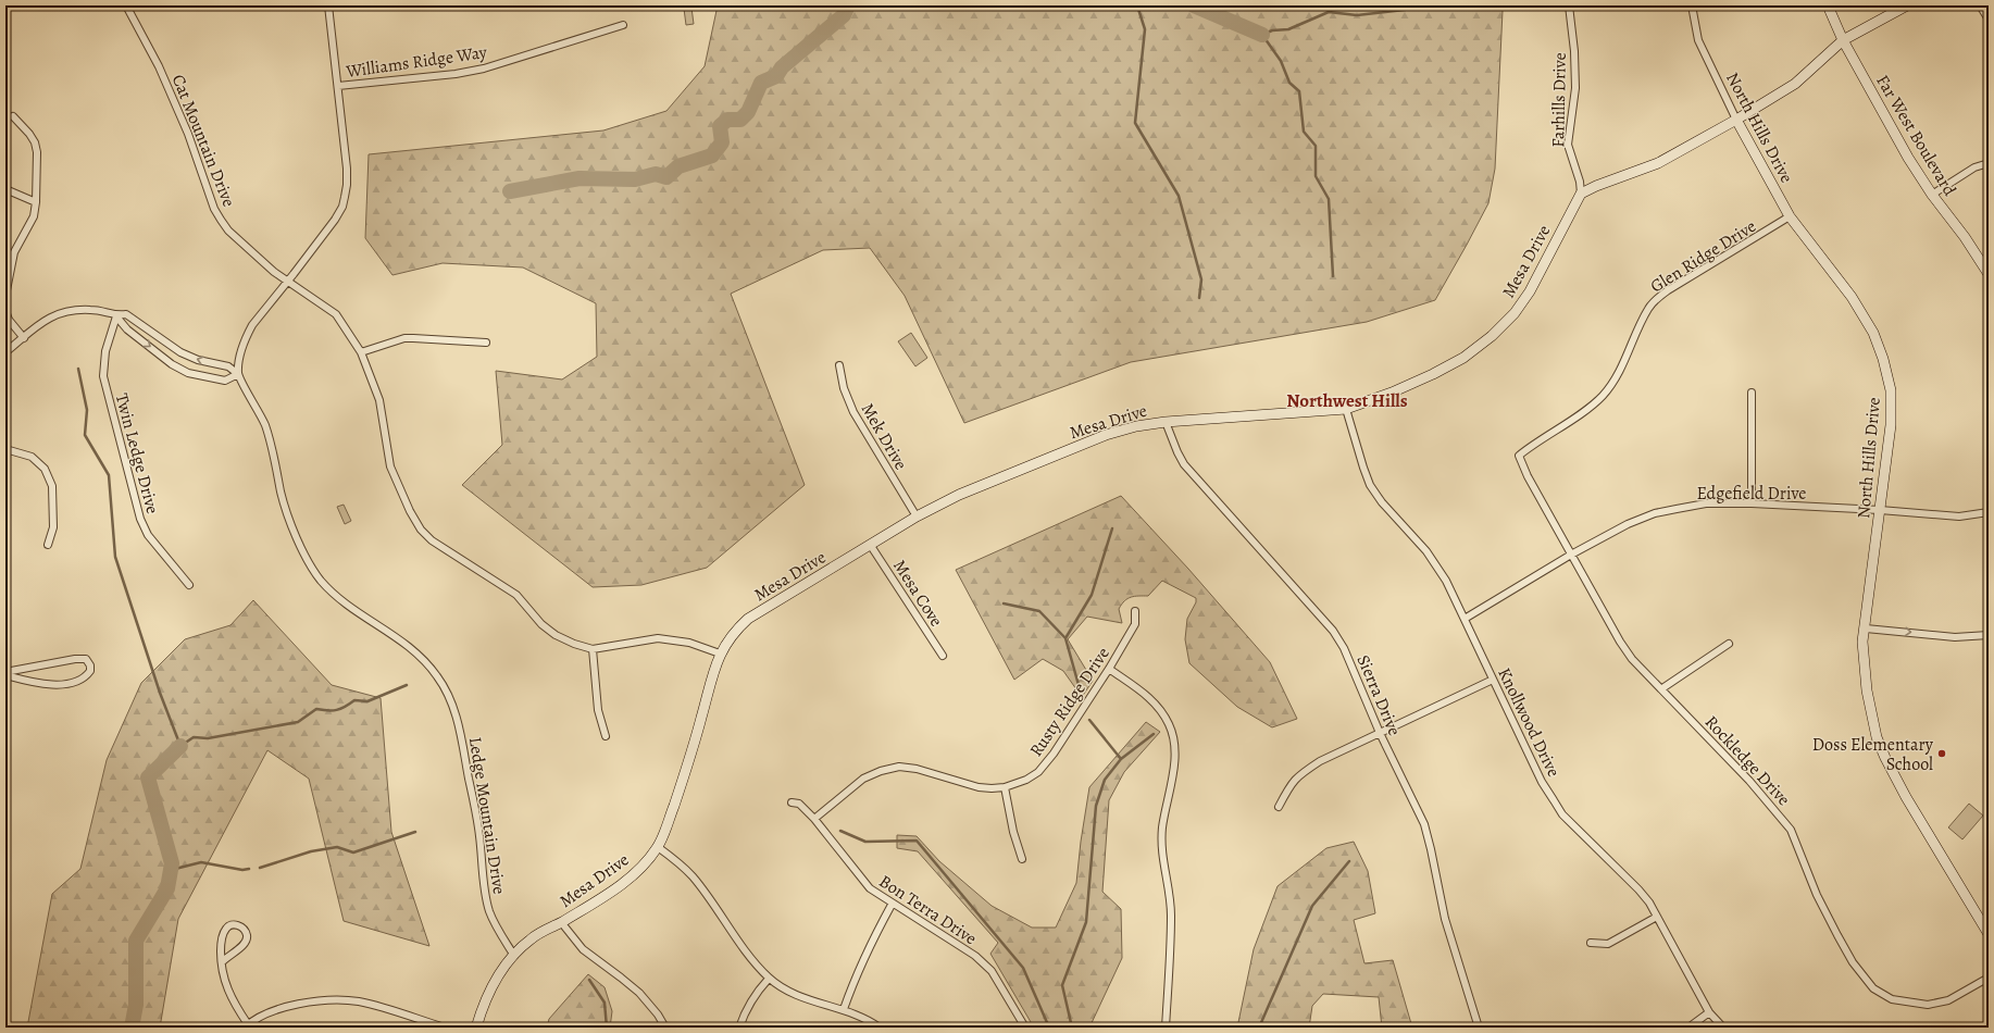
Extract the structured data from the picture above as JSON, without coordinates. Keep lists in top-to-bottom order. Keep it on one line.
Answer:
{"streets":{"street":["Williams Ridge Way","Farhills Drive","North Hills Drive","Far West Boulevard","Cat Mountain Drive","Glen Ridge Drive","Mesa Drive","Mek Drive","Twin Ledge Drive","Edgefield Drive","Mesa Cove","Sierra Drive","Rusty Ridge Drive","Knollwood Drive","Rockledge Drive","Ledge Mountain Drive","Bon Terra Drive"]},"crossings":[["Farhills Drive","Mesa Drive"],["North Hills Drive","Glen Ridge Drive"],["North Hills Drive","Edgefield Drive"],["Cat Mountain Drive","Mesa Drive"],["Glen Ridge Drive","Rockledge Drive"],["Mesa Drive","Mek Drive"],["Mesa Drive","Mesa Cove"],["Mesa Drive","Sierra Drive"],["Mesa Drive","Knollwood Drive"],["Mesa Drive","Ledge Mountain Drive"],["Edgefield Drive","Knollwood Drive"],["Edgefield Drive","Rockledge Drive"],["Rusty Ridge Drive","Bon Terra Drive"]],"districts":["Northwest Hills"],"places":["Doss Elementary School"]}
